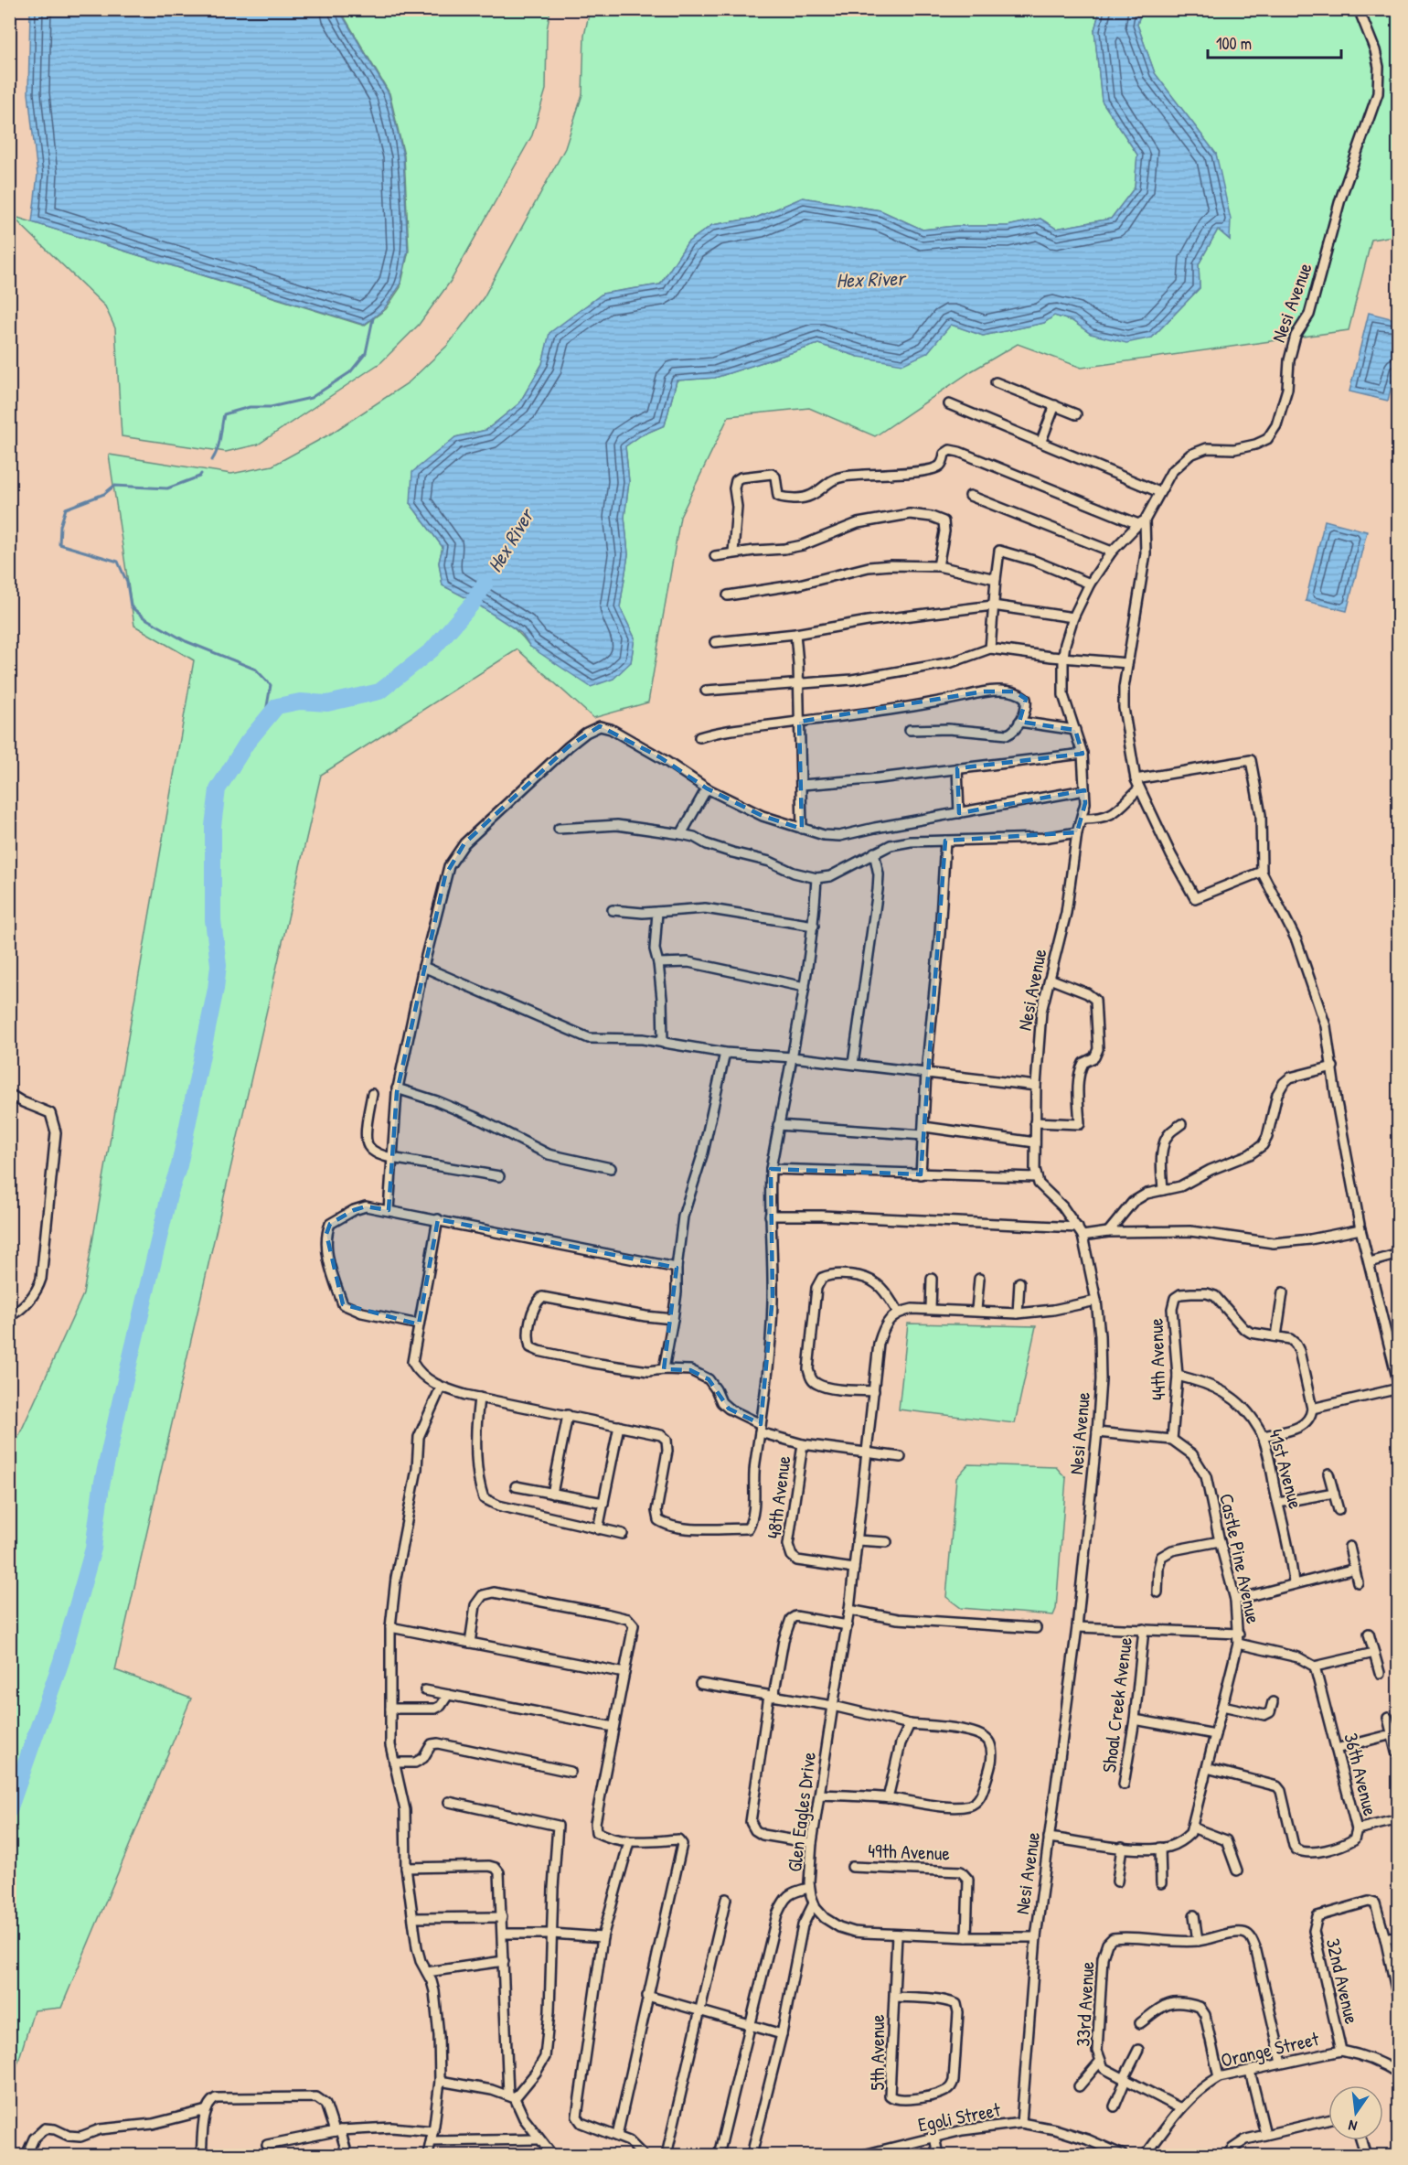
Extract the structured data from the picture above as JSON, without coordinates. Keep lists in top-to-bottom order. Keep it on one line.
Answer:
{"streets":{"street":["Nesi Avenue","44th Avenue","41st Avenue","48th Avenue","Castle Pine Avenue","Shoal Creek Avenue","36th Avenue","Glen Eagles Drive","49th Avenue","32nd Avenue","33rd Avenue","Orange Street","5th Avenue","Egoli Street"]},"crossings":[["Nesi Avenue","Glen Eagles Drive"],["Nesi Avenue","Egoli Street"],["44th Avenue","41st Avenue"],["44th Avenue","Castle Pine Avenue"],["48th Avenue","Glen Eagles Drive"],["Castle Pine Avenue","36th Avenue"],["Glen Eagles Drive","49th Avenue"],["Glen Eagles Drive","5th Avenue"],["32nd Avenue","Orange Street"],["33rd Avenue","Orange Street"]],"water":["Hex River"],"scale_bar":"100 m","north":"bottom"}
